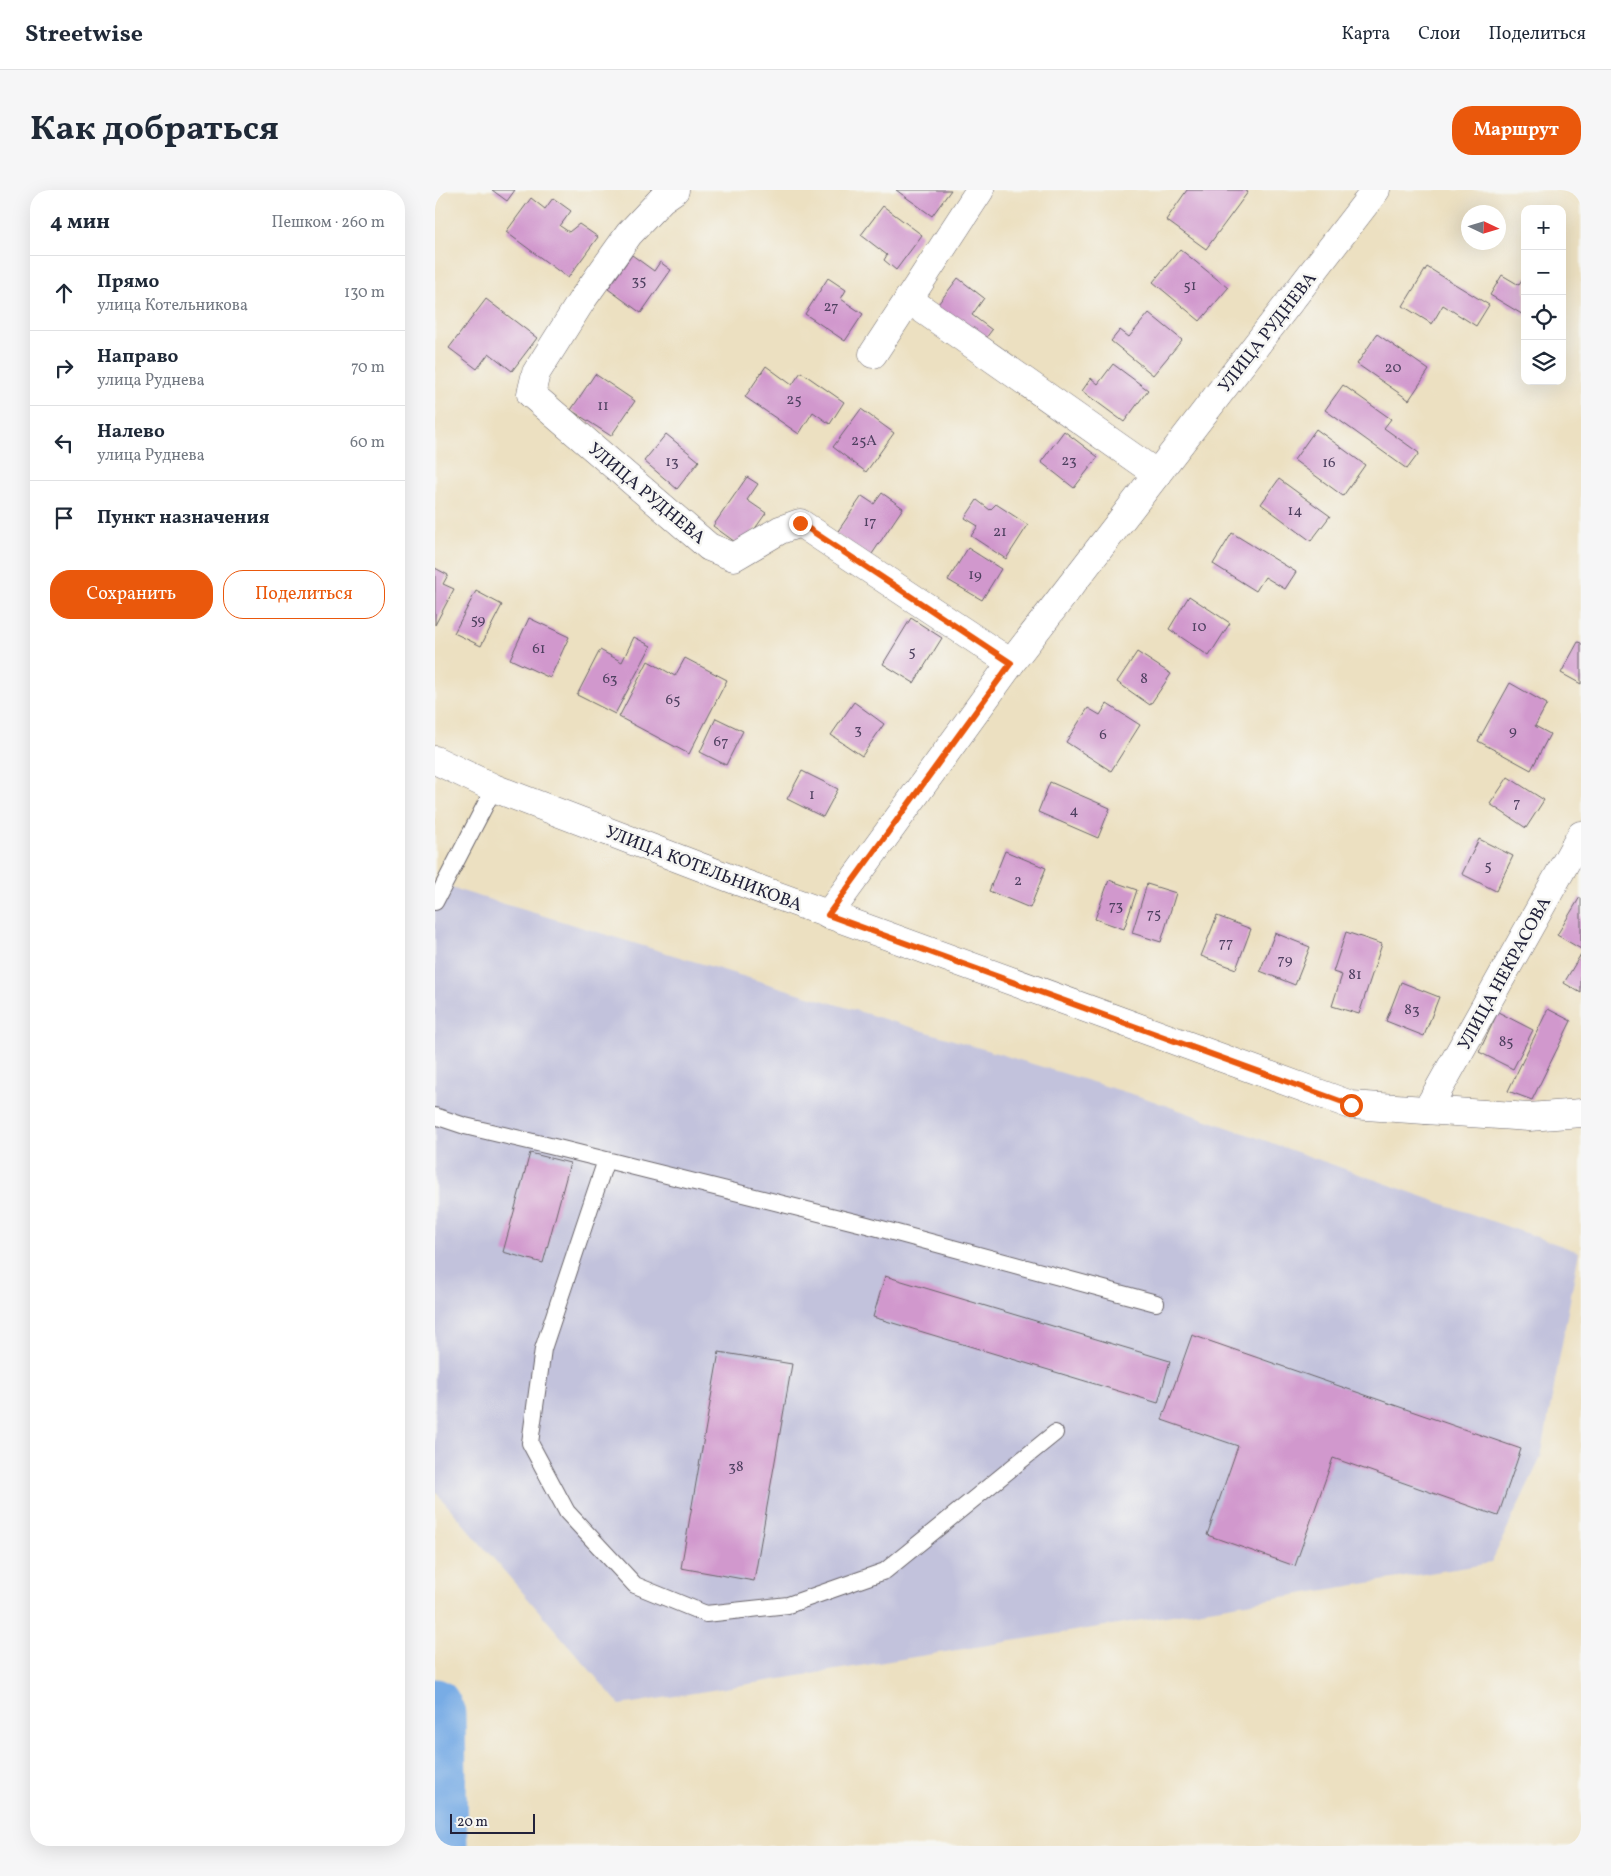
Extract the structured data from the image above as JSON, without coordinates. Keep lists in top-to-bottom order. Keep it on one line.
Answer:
{"streets":{"street":["УЛИЦА РУДНЕВА","УЛИЦА КОТЕЛЬНИКОВА","УЛИЦА НЕКРАСОВА"]},"crossings":[["УЛИЦА РУДНЕВА","УЛИЦА КОТЕЛЬНИКОВА"],["УЛИЦА КОТЕЛЬНИКОВА","УЛИЦА НЕКРАСОВА"]],"house_numbers":["35","51","27","20","25","11","25А","23","13","16","14","17","21","19","59","10","61","5","63","8","65","3","9","6","67","1","7","4","5","2","73","75","77","79","81","83","85","38"],"scale_bar":"20 m","north":"right","page":{"header":"Streetwise","nav":["Карта","Слои","Поделиться"],"title":"Как добраться","buttons":["Маршрут",["Сохранить","Поделиться"]],"heading":["4 мин","Пешком · 260 m"],"map_buttons":["+","−"],"list":[["Прямо","улица Котельникова","130 m"],["Направо","улица Руднева","70 m"],["Налево","улица Руднева","60 m"],"Пункт назначения"],"scale":"20 m"}}
